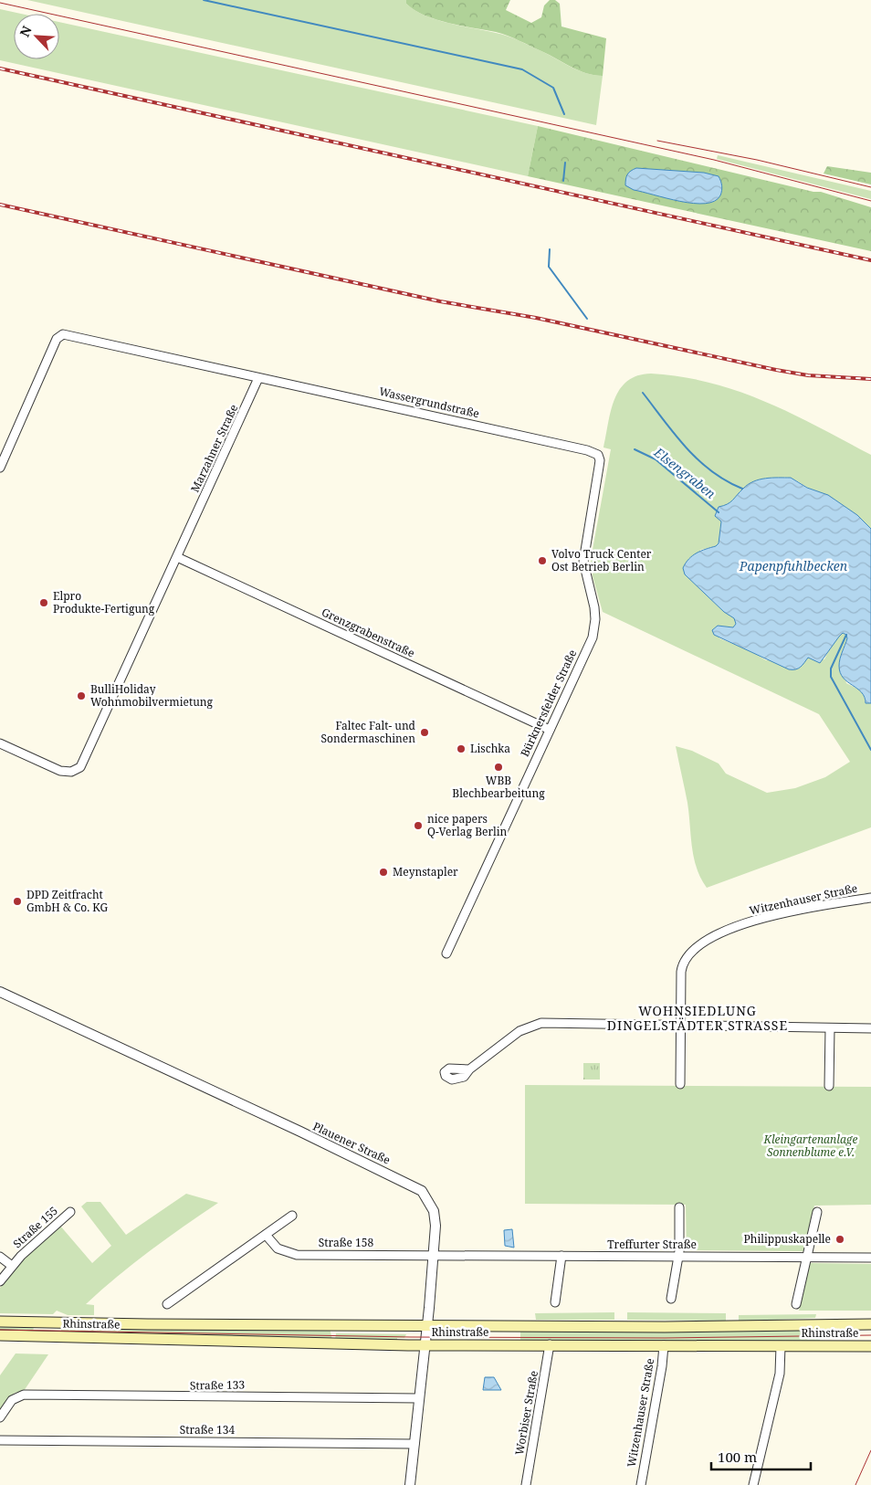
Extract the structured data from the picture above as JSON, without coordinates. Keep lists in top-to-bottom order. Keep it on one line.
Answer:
{"streets":{"main road":["Rhinstraße"],"street":["Wassergrundstraße","Marzahner Straße","Grenzgrabenstraße","Bürknersfelder Straße","Witzenhauser Straße","Plauener Straße","Straße 155","Straße 158","Treffurter Straße","Straße 133","Worbiser Straße","Straße 134"]},"crossings":[["Wassergrundstraße","Marzahner Straße"],["Wassergrundstraße","Bürknersfelder Straße"],["Marzahner Straße","Grenzgrabenstraße"],["Grenzgrabenstraße","Bürknersfelder Straße"],["Witzenhauser Straße","Rhinstraße"],["Plauener Straße","Straße 158"],["Plauener Straße","Treffurter Straße"],["Plauener Straße","Rhinstraße"],["Plauener Straße","Straße 133"],["Plauener Straße","Straße 134"],["Straße 158","Treffurter Straße"],["Rhinstraße","Worbiser Straße"]],"districts":["WOHNSIEDLUNG DINGELSTÄDTER STRASSE"],"water":["Elsengraben","Papenpfuhlbecken"],"parks":["Kleingartenanlage Sonnenblume e.V."],"places":["Volvo Truck Center Ost Betrieb Berlin","Elpro Produkte-Fertigung","BulliHoliday Wohnmobilvermietung","Faltec Falt- und Sondermaschinen","Lischka","WBB Blechbearbeitung","nice papers Q-Verlag Berlin","Meynstapler","DPD Zeitfracht GmbH & Co. KG","Philippuskapelle"],"scale_bar":"100 m","north":"top left"}
